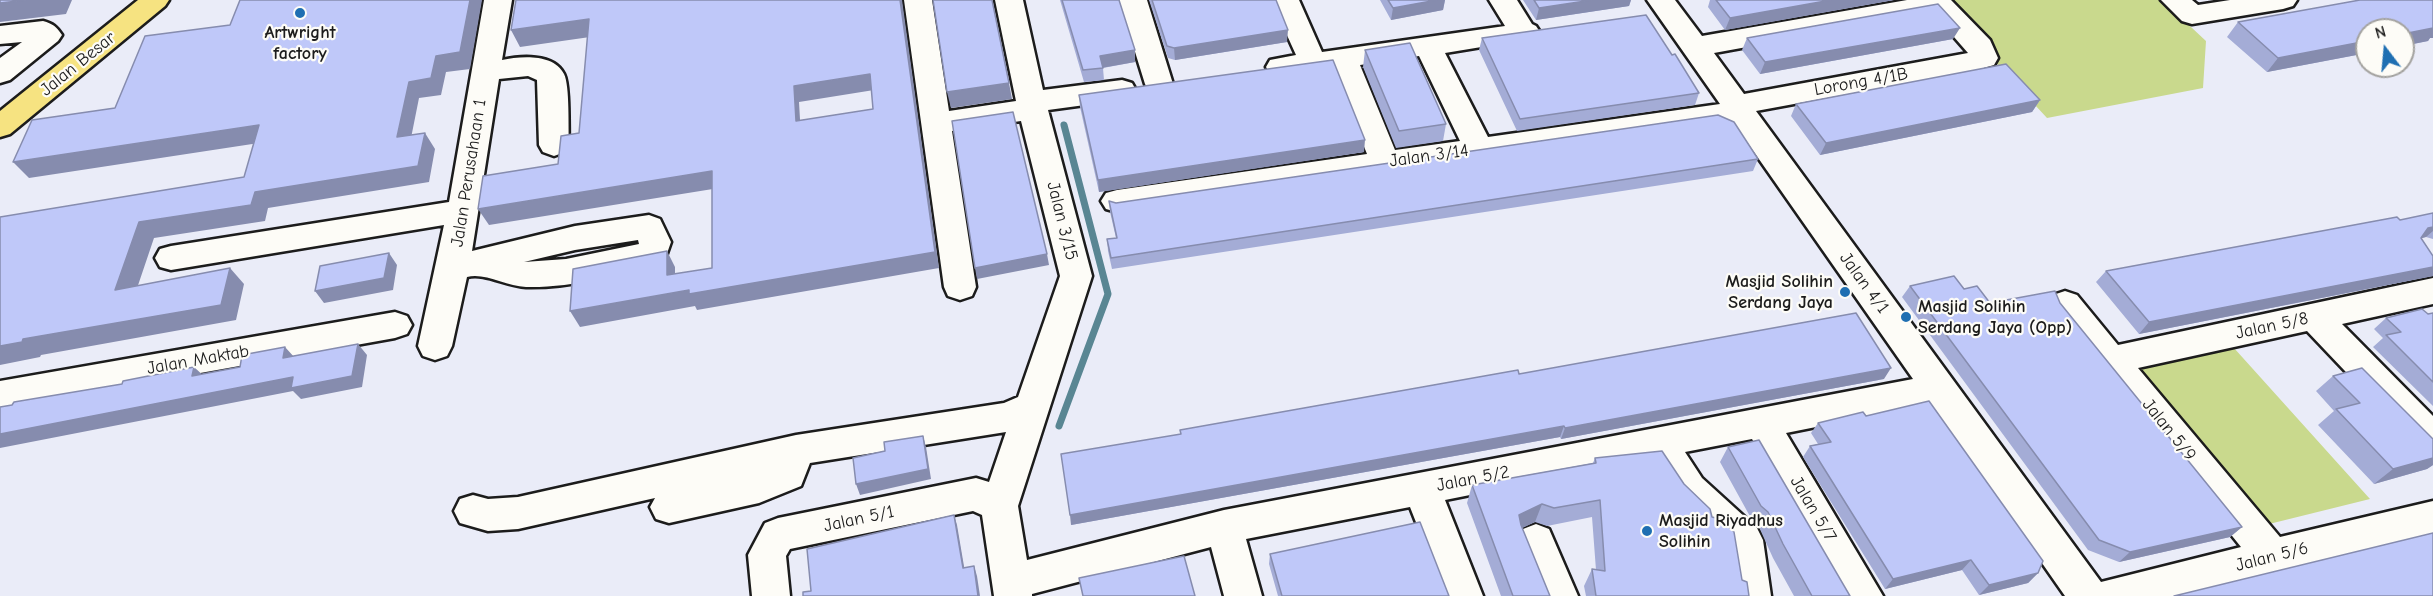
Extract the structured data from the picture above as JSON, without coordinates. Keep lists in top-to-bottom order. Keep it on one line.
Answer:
{"streets":{"main road":["Jalan Besar"],"street":["Lorong 4/1B","Jalan 3/14","Jalan Perusahaan 1","Jalan 3/15","Jalan 4/1","Jalan 5/8","Jalan Maktab","Jalan 5/9","Jalan 5/2","Jalan 5/7","Jalan 5/1","Jalan 5/6"]},"crossings":[["Lorong 4/1B","Jalan 3/14"],["Lorong 4/1B","Jalan 4/1"],["Jalan 3/14","Jalan 4/1"],["Jalan 3/15","Jalan 5/1"],["Jalan 4/1","Jalan 5/2"],["Jalan 5/8","Jalan 5/9"],["Jalan 5/9","Jalan 5/6"],["Jalan 5/2","Jalan 5/7"]],"places":["Artwright factory","Masjid Solihin Serdang Jaya","Masjid Solihin Serdang Jaya (Opp)","Masjid Riyadhus Solihin"],"north":"top"}
